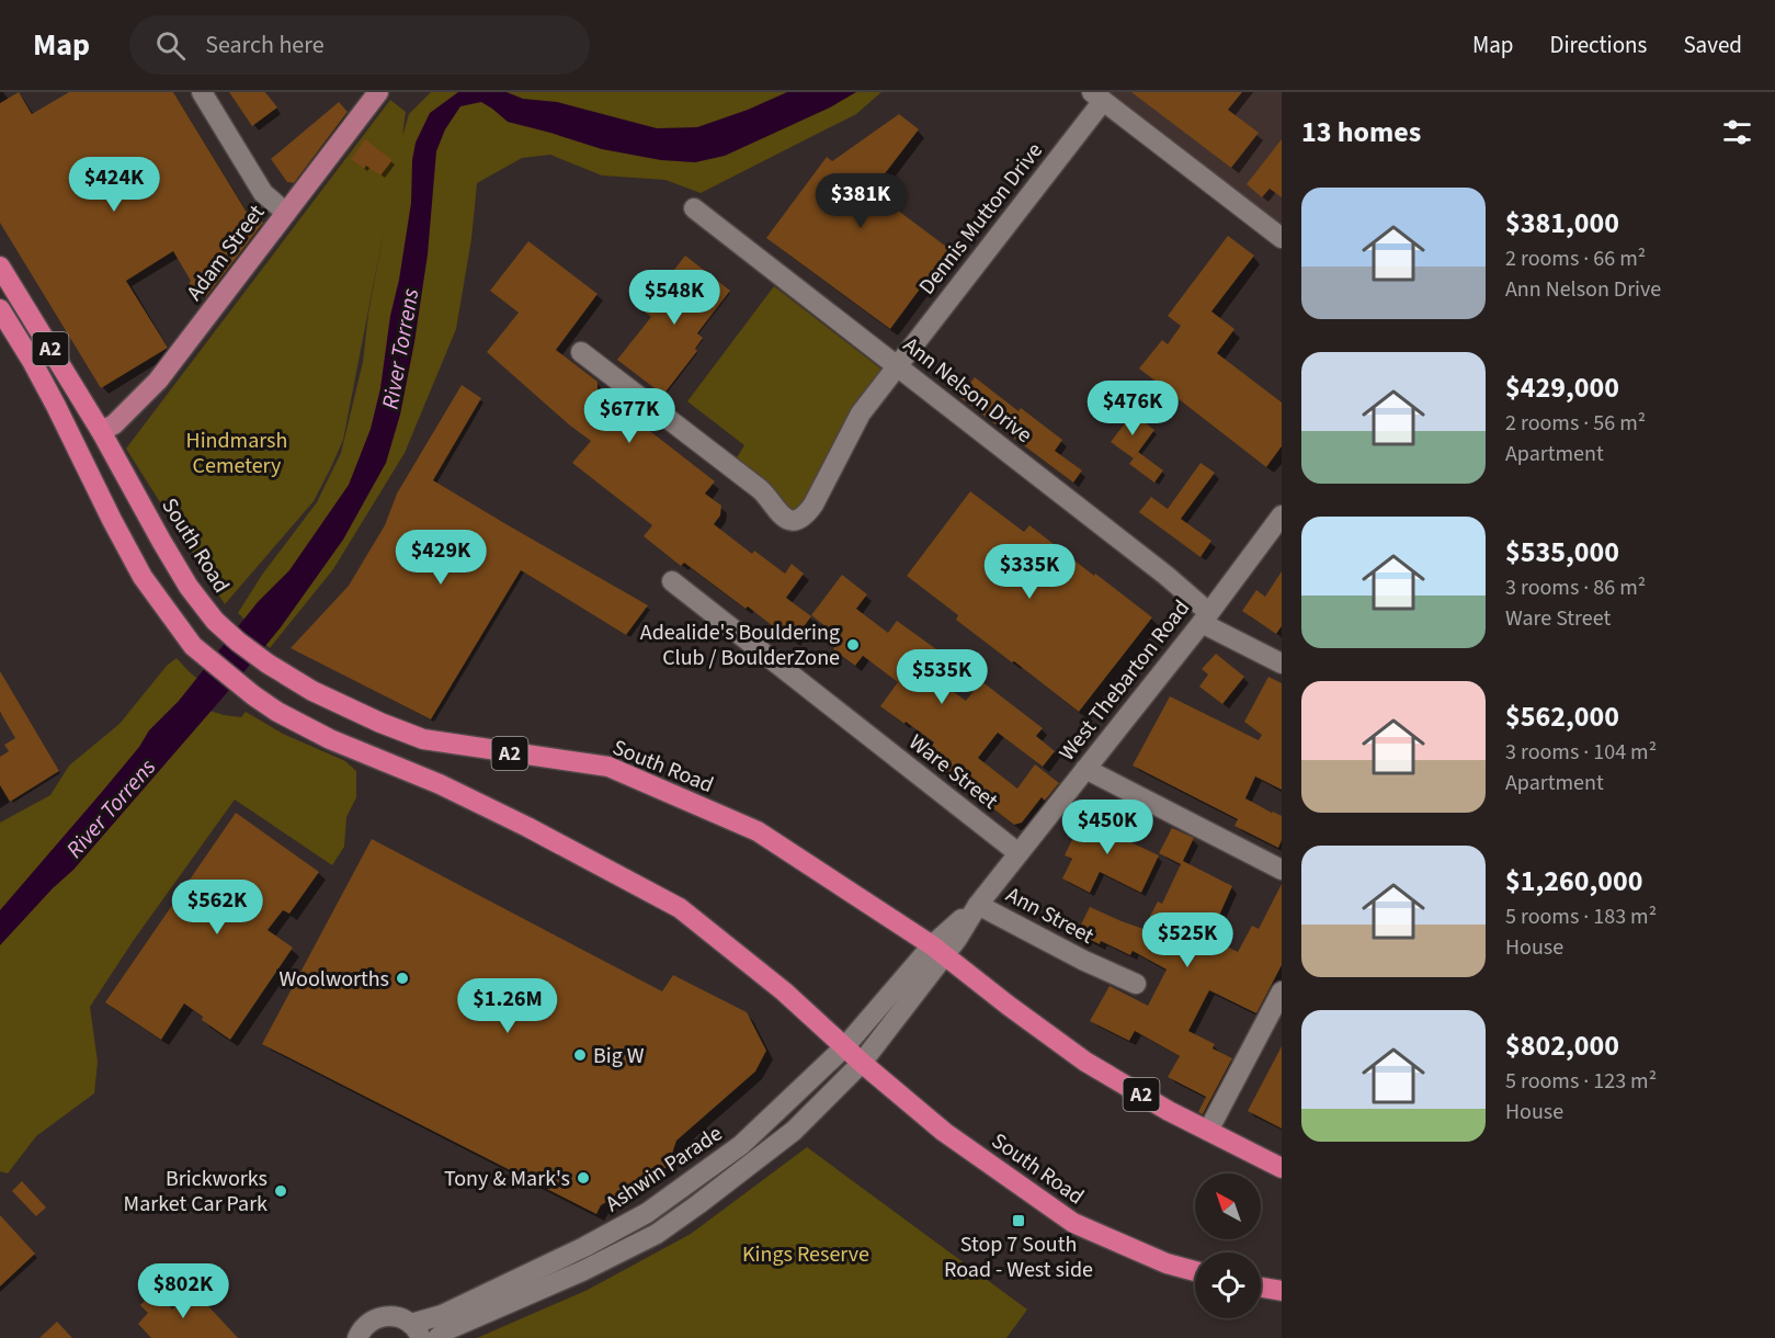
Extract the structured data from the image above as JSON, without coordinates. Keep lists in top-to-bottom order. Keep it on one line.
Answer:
{"streets":{"highway":["A2","South Road"],"main road":["Adam Street"],"street":["Dennis Mutton Drive","Ann Nelson Drive","West Thebarton Road","Ware Street","Ann Street","Ashwin Parade"]},"crossings":[["Dennis Mutton Drive","Ann Nelson Drive"],["Adam Street","South Road"],["Ann Nelson Drive","West Thebarton Road"],["South Road","West Thebarton Road"],["South Road","Ashwin Parade"],["West Thebarton Road","Ware Street"],["West Thebarton Road","Ann Street"],["West Thebarton Road","Ashwin Parade"]],"water":["River Torrens"],"parks":["Hindmarsh Cemetery","Kings Reserve"],"places":{"other":["Adealide's Bouldering Club / BoulderZone","Woolworths","Big W","Tony & Mark's","Brickworks Market Car Park"],"transit":["Stop 7 South Road - West side"]},"north":"top left","page":{"header":"Map","search":"Search here","nav":["Map","Directions","Saved"],"heading":"13 homes","price":["$424K","$381K","$548K","$476K","$677K","$429K","$335K","$535K","$450K","$562K","$525K","$1.26M","$802K"],"list":[{"name":"$381,000","note":"2 rooms · 66 m² · Ann Nelson Drive"},{"name":"$429,000","note":"2 rooms · 56 m² · Apartment"},{"name":"$535,000","note":"3 rooms · 86 m² · Ware Street"},{"name":"$562,000","note":"3 rooms · 104 m² · Apartment"},{"name":"$1,260,000","note":"5 rooms · 183 m² · House"},{"name":"$802,000","note":"5 rooms · 123 m² · House"}]}}
